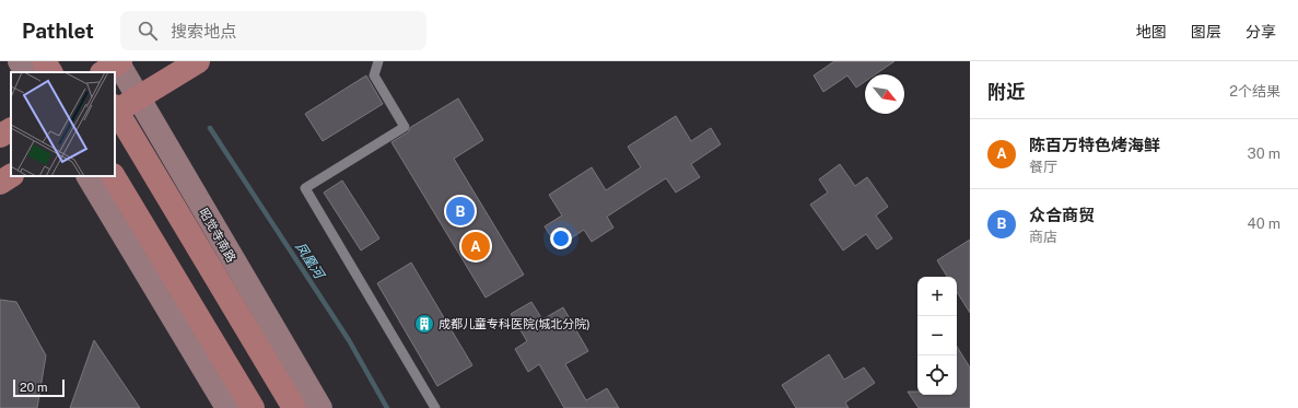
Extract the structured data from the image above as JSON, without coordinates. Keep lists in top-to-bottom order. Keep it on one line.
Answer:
{"streets":{"main road":["昭觉寺南路"]},"water":["凤凰河"],"places":{"building":["成都儿童专科医院(城北分院)"]},"scale_bar":"20 m","north":"bottom right","page":{"header":"Pathlet","search":"搜索地点","nav":["地图","图层","分享"],"heading":["附近","2个结果"],"list":[{"mark":"A","name":"陈百万特色烤海鲜","note":"餐厅","value":"30 m"},{"mark":"B","name":"众合商贸","note":"商店","value":"40 m"}],"pins":["B","A"],"map_buttons":["+","−"],"scale":"20 m"}}
